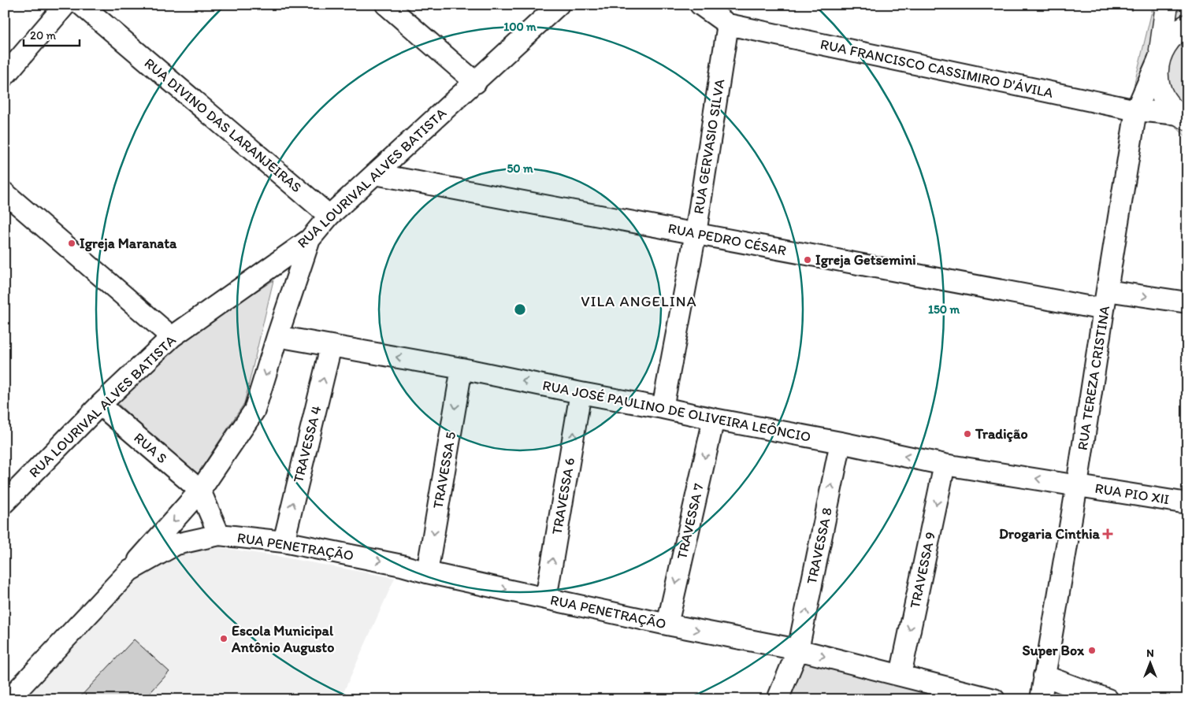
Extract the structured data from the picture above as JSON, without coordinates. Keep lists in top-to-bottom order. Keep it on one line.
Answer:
{"streets":{"street":["RUA FRANCISCO CASSIMIRO D'ÁVILA","RUA DIVINO DAS LARANJEIRAS","RUA GERVASIO SILVA","RUA LOURIVAL ALVES BATISTA","RUA PEDRO CÉSAR","RUA TEREZA CRISTINA","RUA JOSÉ PAULINO DE OLIVEIRA LEÔNCIO","TRAVESSA 4","RUA S","TRAVESSA 5","RUA PIO XII","TRAVESSA 6","TRAVESSA 7","TRAVESSA 8","RUA PENETRAÇÃO","TRAVESSA 9"]},"crossings":[["RUA FRANCISCO CASSIMIRO D'ÁVILA","RUA GERVASIO SILVA"],["RUA FRANCISCO CASSIMIRO D'ÁVILA","RUA TEREZA CRISTINA"],["RUA DIVINO DAS LARANJEIRAS","RUA LOURIVAL ALVES BATISTA"],["RUA GERVASIO SILVA","RUA PEDRO CÉSAR"],["RUA GERVASIO SILVA","RUA JOSÉ PAULINO DE OLIVEIRA LEÔNCIO"],["RUA LOURIVAL ALVES BATISTA","RUA PEDRO CÉSAR"],["RUA LOURIVAL ALVES BATISTA","RUA S"],["RUA PEDRO CÉSAR","RUA TEREZA CRISTINA"],["RUA TEREZA CRISTINA","RUA JOSÉ PAULINO DE OLIVEIRA LEÔNCIO"],["RUA TEREZA CRISTINA","RUA PIO XII"],["RUA JOSÉ PAULINO DE OLIVEIRA LEÔNCIO","TRAVESSA 4"],["RUA JOSÉ PAULINO DE OLIVEIRA LEÔNCIO","TRAVESSA 5"],["RUA JOSÉ PAULINO DE OLIVEIRA LEÔNCIO","RUA PIO XII"],["RUA JOSÉ PAULINO DE OLIVEIRA LEÔNCIO","TRAVESSA 6"],["RUA JOSÉ PAULINO DE OLIVEIRA LEÔNCIO","TRAVESSA 7"],["RUA JOSÉ PAULINO DE OLIVEIRA LEÔNCIO","TRAVESSA 8"],["RUA JOSÉ PAULINO DE OLIVEIRA LEÔNCIO","TRAVESSA 9"],["TRAVESSA 4","RUA PENETRAÇÃO"],["TRAVESSA 5","RUA PENETRAÇÃO"],["TRAVESSA 6","RUA PENETRAÇÃO"],["TRAVESSA 7","RUA PENETRAÇÃO"],["TRAVESSA 8","RUA PENETRAÇÃO"],["RUA PENETRAÇÃO","TRAVESSA 9"]],"one_way":["RUA JOSÉ PAULINO DE OLIVEIRA LEÔNCIO","TRAVESSA 5","TRAVESSA 6","TRAVESSA 7","TRAVESSA 8","RUA PENETRAÇÃO","TRAVESSA 9"],"districts":["VILA ANGELINA"],"places":{"other":["Igreja Maranata","Igreja Getsemini","Tradição","Escola Municipal Antônio Augusto","Super Box"],"health":["Drogaria Cinthia"]},"scale_bar":"20 m","north":"top","rings":["100 m","50 m","150 m"]}
